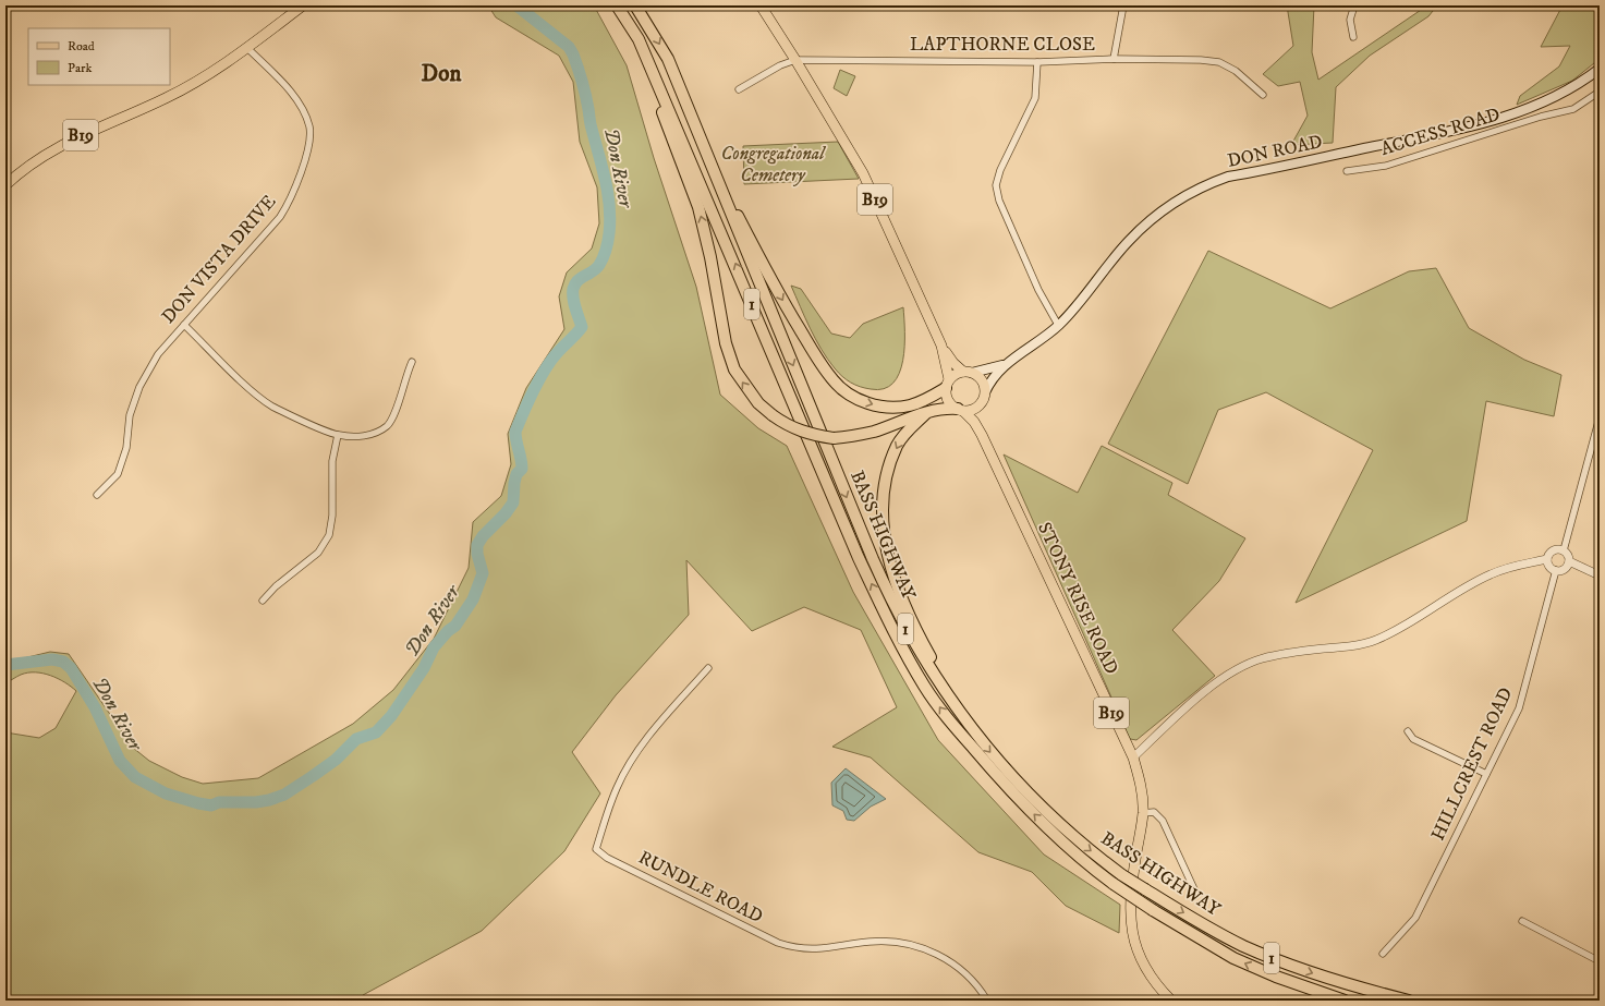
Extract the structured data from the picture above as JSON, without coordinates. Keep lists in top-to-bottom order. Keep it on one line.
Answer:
{"streets":{"highway":["1","BASS HIGHWAY"],"main road":["B19","DON ROAD","STONY RISE ROAD"],"street":["LAPTHORNE CLOSE","ACCESS ROAD","DON VISTA DRIVE","HILLCREST ROAD","RUNDLE ROAD"]},"crossings":[["LAPTHORNE CLOSE","B19"],["B19","DON ROAD"],["B19","DON VISTA DRIVE"],["B19","STONY RISE ROAD"],["DON ROAD","STONY RISE ROAD"]],"districts":["Don"],"water":["Don River"],"parks":["Congregational Cemetery"],"legend":["Road","Park"]}
